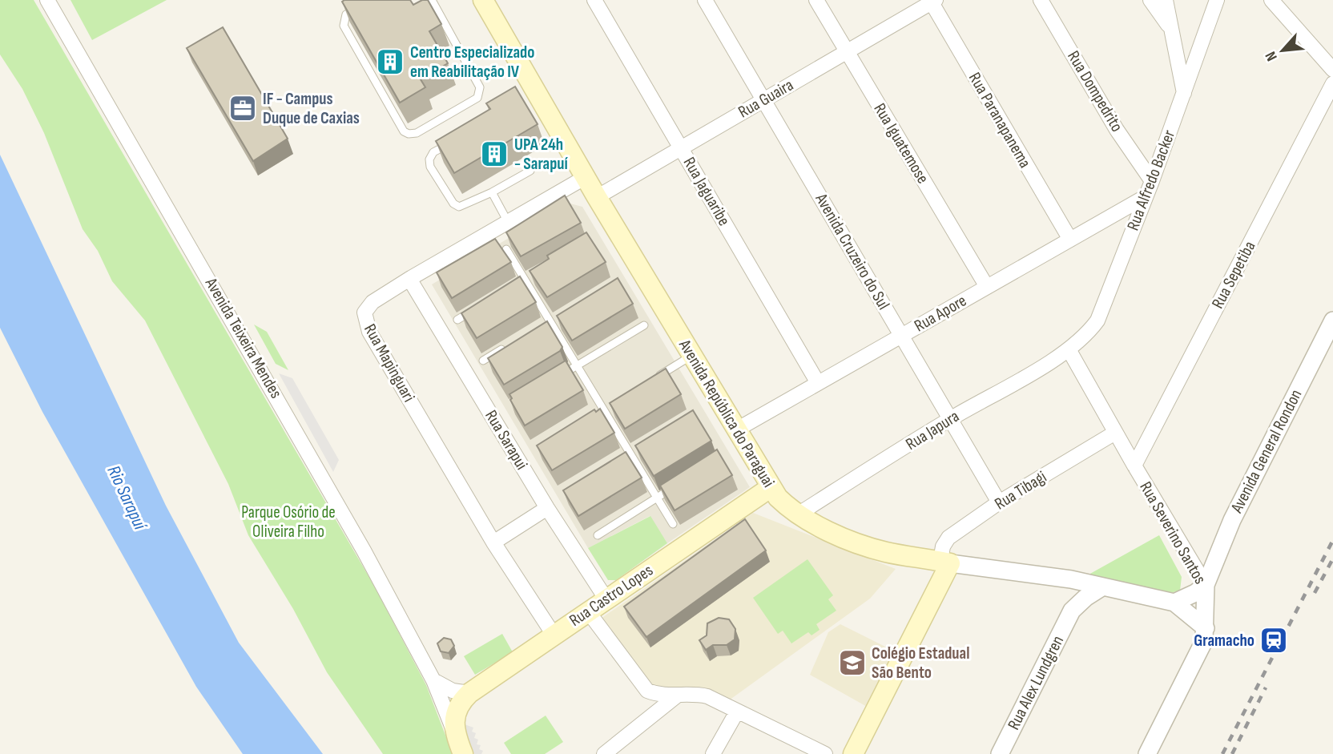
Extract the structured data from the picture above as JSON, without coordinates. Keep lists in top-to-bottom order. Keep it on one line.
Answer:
{"streets":{"main road":["Avenida República do Paraguai","Rua Castro Lopes"],"street":["Rua Dompedrito","Rua Guaira","Rua Paranapanema","Rua Iguatemose","Rua Alfredo Backer","Rua Jaguaribe","Avenida Cruzeiro do Sul","Rua Sepetiba","Rua Apore","Avenida Teixeira Mendes","Rua Mapinguari","Rua Japura","Rua Sarapui","Avenida General Rondon","Rua Tibagi","Rua Severino Santos","Rua Alex Lundgren"]},"crossings":[["Rua Dompedrito","Rua Alfredo Backer"],["Rua Guaira","Rua Paranapanema"],["Rua Guaira","Rua Iguatemose"],["Rua Guaira","Rua Jaguaribe"],["Rua Guaira","Avenida Cruzeiro do Sul"],["Rua Guaira","Avenida República do Paraguai"],["Rua Paranapanema","Rua Apore"],["Rua Iguatemose","Rua Apore"],["Rua Alfredo Backer","Rua Apore"],["Rua Alfredo Backer","Rua Japura"],["Rua Alfredo Backer","Rua Severino Santos"],["Rua Jaguaribe","Rua Apore"],["Avenida Cruzeiro do Sul","Rua Apore"],["Avenida Cruzeiro do Sul","Rua Japura"],["Avenida Cruzeiro do Sul","Rua Tibagi"],["Rua Sepetiba","Rua Severino Santos"],["Rua Apore","Avenida República do Paraguai"],["Rua Mapinguari","Avenida República do Paraguai"],["Rua Mapinguari","Rua Sarapui"],["Rua Mapinguari","Rua Castro Lopes"],["Avenida República do Paraguai","Rua Japura"],["Avenida República do Paraguai","Rua Tibagi"],["Avenida República do Paraguai","Rua Severino Santos"],["Avenida República do Paraguai","Rua Castro Lopes"],["Avenida República do Paraguai","Rua Alex Lundgren"],["Rua Japura","Rua Severino Santos"],["Rua Sarapui","Rua Castro Lopes"],["Avenida General Rondon","Rua Severino Santos"],["Rua Tibagi","Rua Severino Santos"]],"water":["Rio Sarapuí"],"parks":["Parque Osório de Oliveira Filho"],"places":{"building":["Centro Especializado em Reabilitação IV","UPA 24h - Sarapuí"],"office":["IF - Campus Duque de Caxias"],"station":["Gramacho"],"school or university":["Colégio Estadual São Bento"]},"north":"bottom left"}
